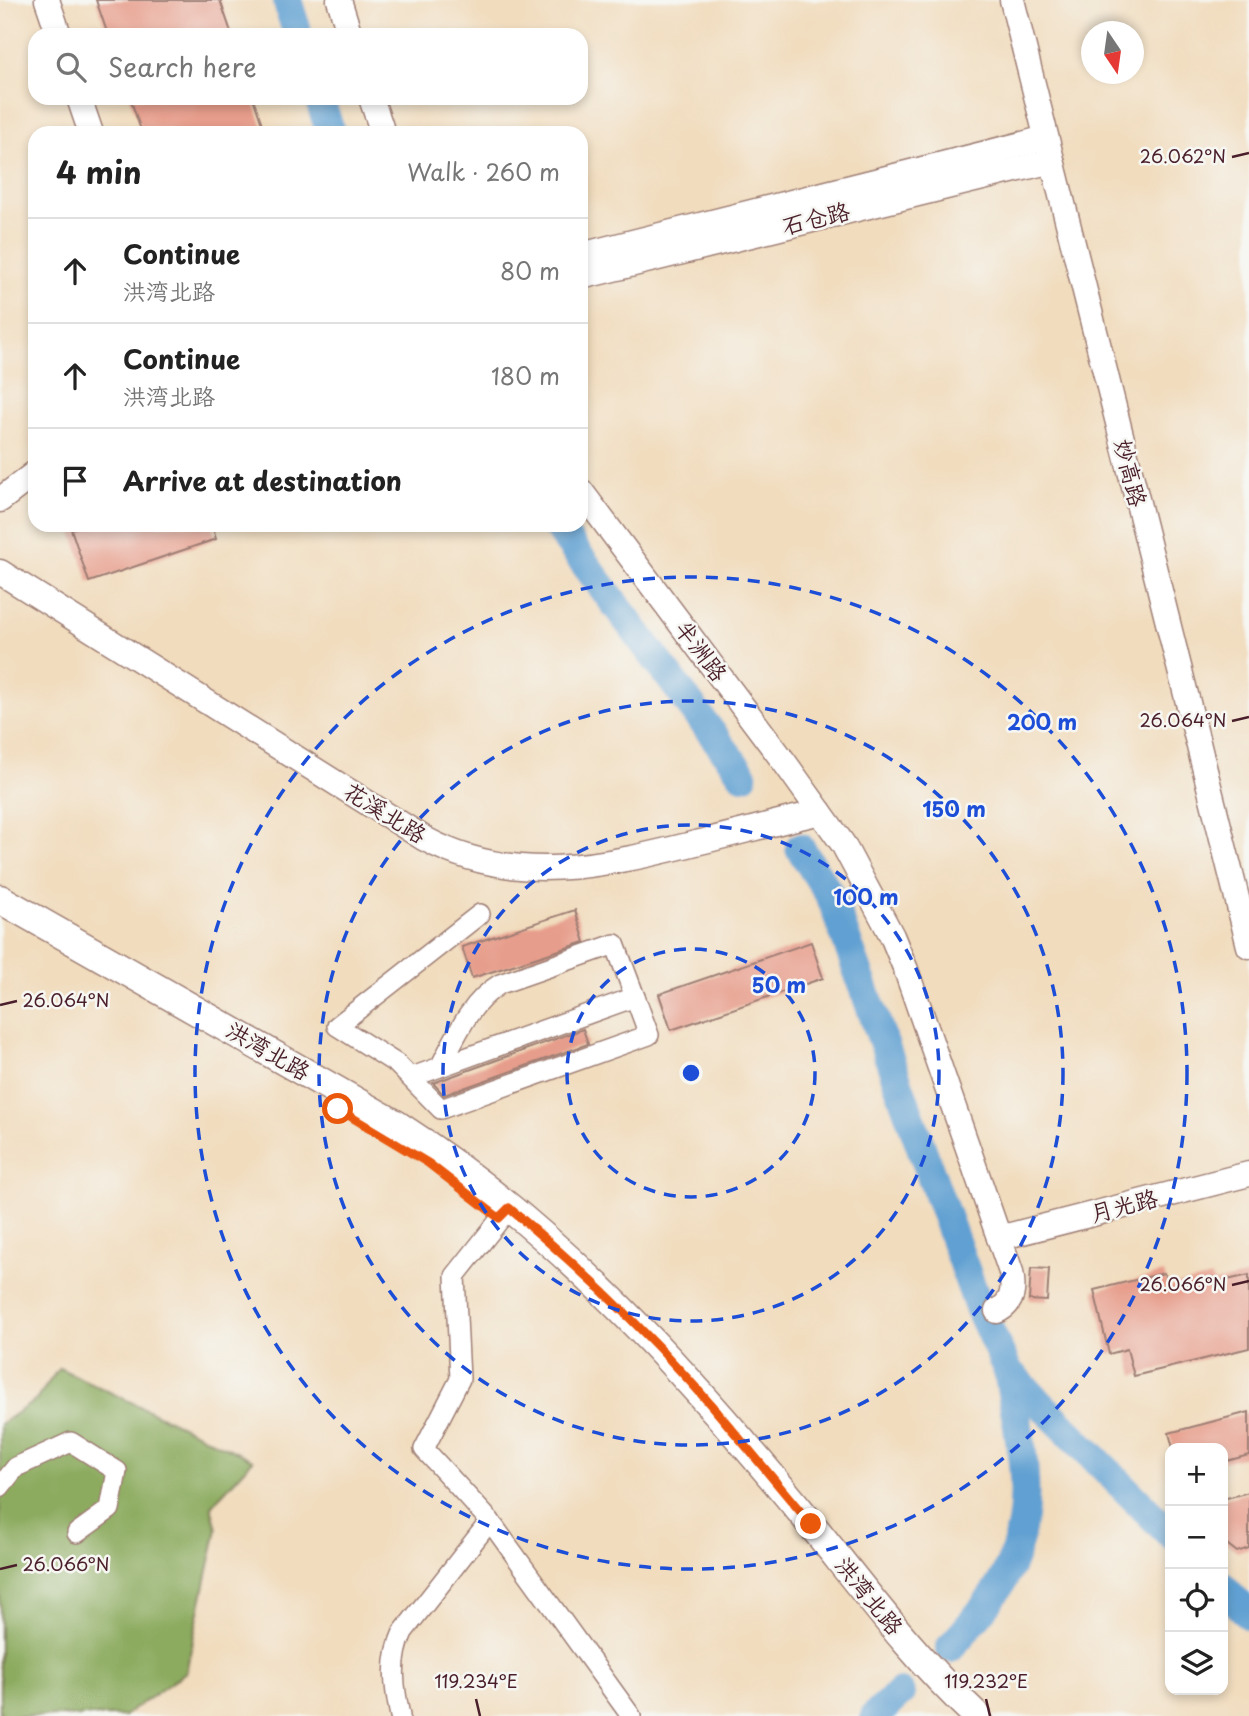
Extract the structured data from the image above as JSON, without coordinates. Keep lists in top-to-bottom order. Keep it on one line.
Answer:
{"streets":{"main road":["洪湾北路"],"street":["石仓路","妙高路","半洲路","花溪北路","月光路"]},"crossings":[["石仓路","妙高路"],["半洲路","花溪北路"],["半洲路","月光路"]],"north":"bottom","page":{"search":"Search here","heading":["4 min","Walk · 260 m"],"list":[["Continue","洪湾北路","80 m"],["Continue","洪湾北路","180 m"],"Arrive at destination"],"map_buttons":["+","−"]},"coordinates":["26.062°N","26.064°N","26.066°N","119.234°E","119.232°E"],"rings":["200 m","150 m","100 m","50 m"]}
